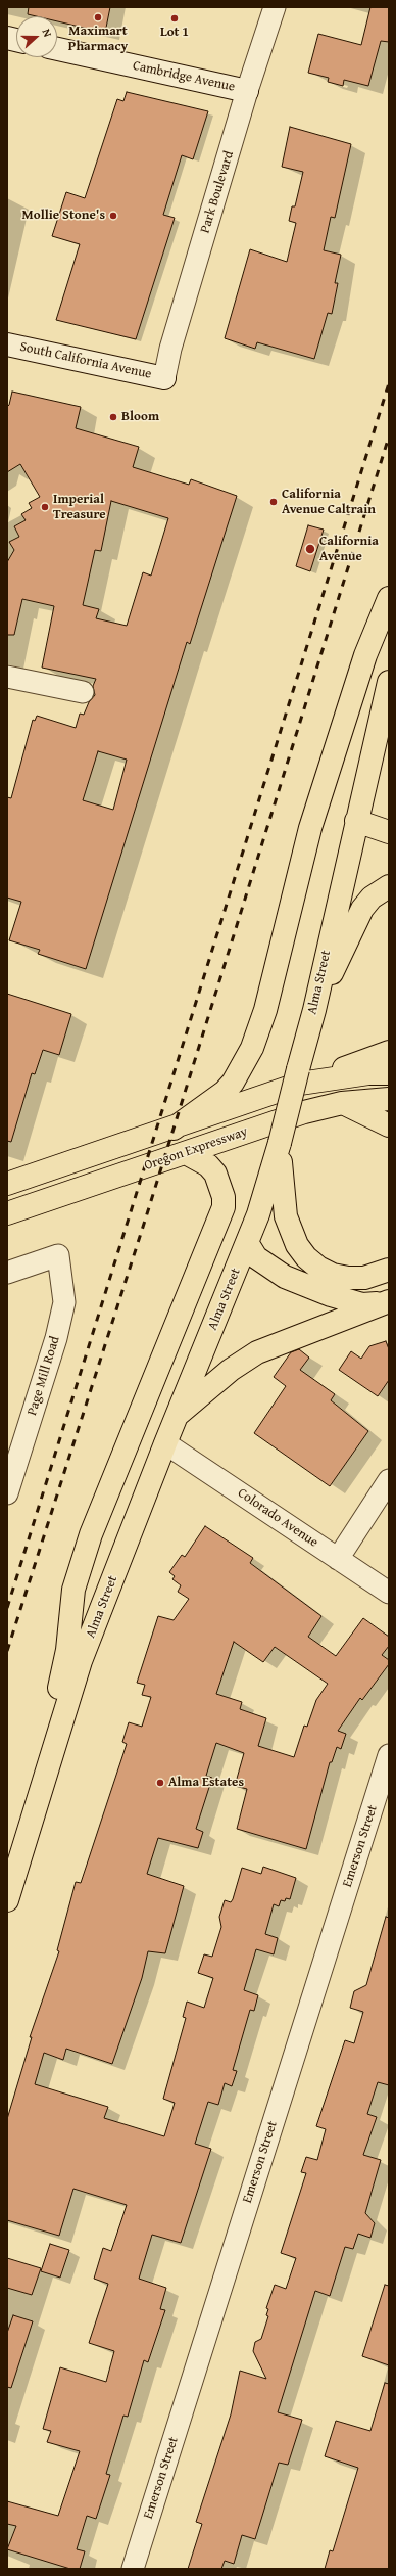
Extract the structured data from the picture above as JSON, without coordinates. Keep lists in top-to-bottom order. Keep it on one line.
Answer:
{"streets":{"main road":["Alma Street","Oregon Expressway"],"street":["Cambridge Avenue","Park Boulevard","South California Avenue","Page Mill Road","Colorado Avenue","Emerson Street"]},"crossings":[["Cambridge Avenue","Park Boulevard"],["Park Boulevard","South California Avenue"],["Alma Street","Oregon Expressway"],["Alma Street","Colorado Avenue"]],"places":["Maximart Pharmacy","Lot 1","Mollie Stone's","Bloom","California Avenue Caltrain","Imperial Treasure","California Avenue","Alma Estates"],"north":"right"}
